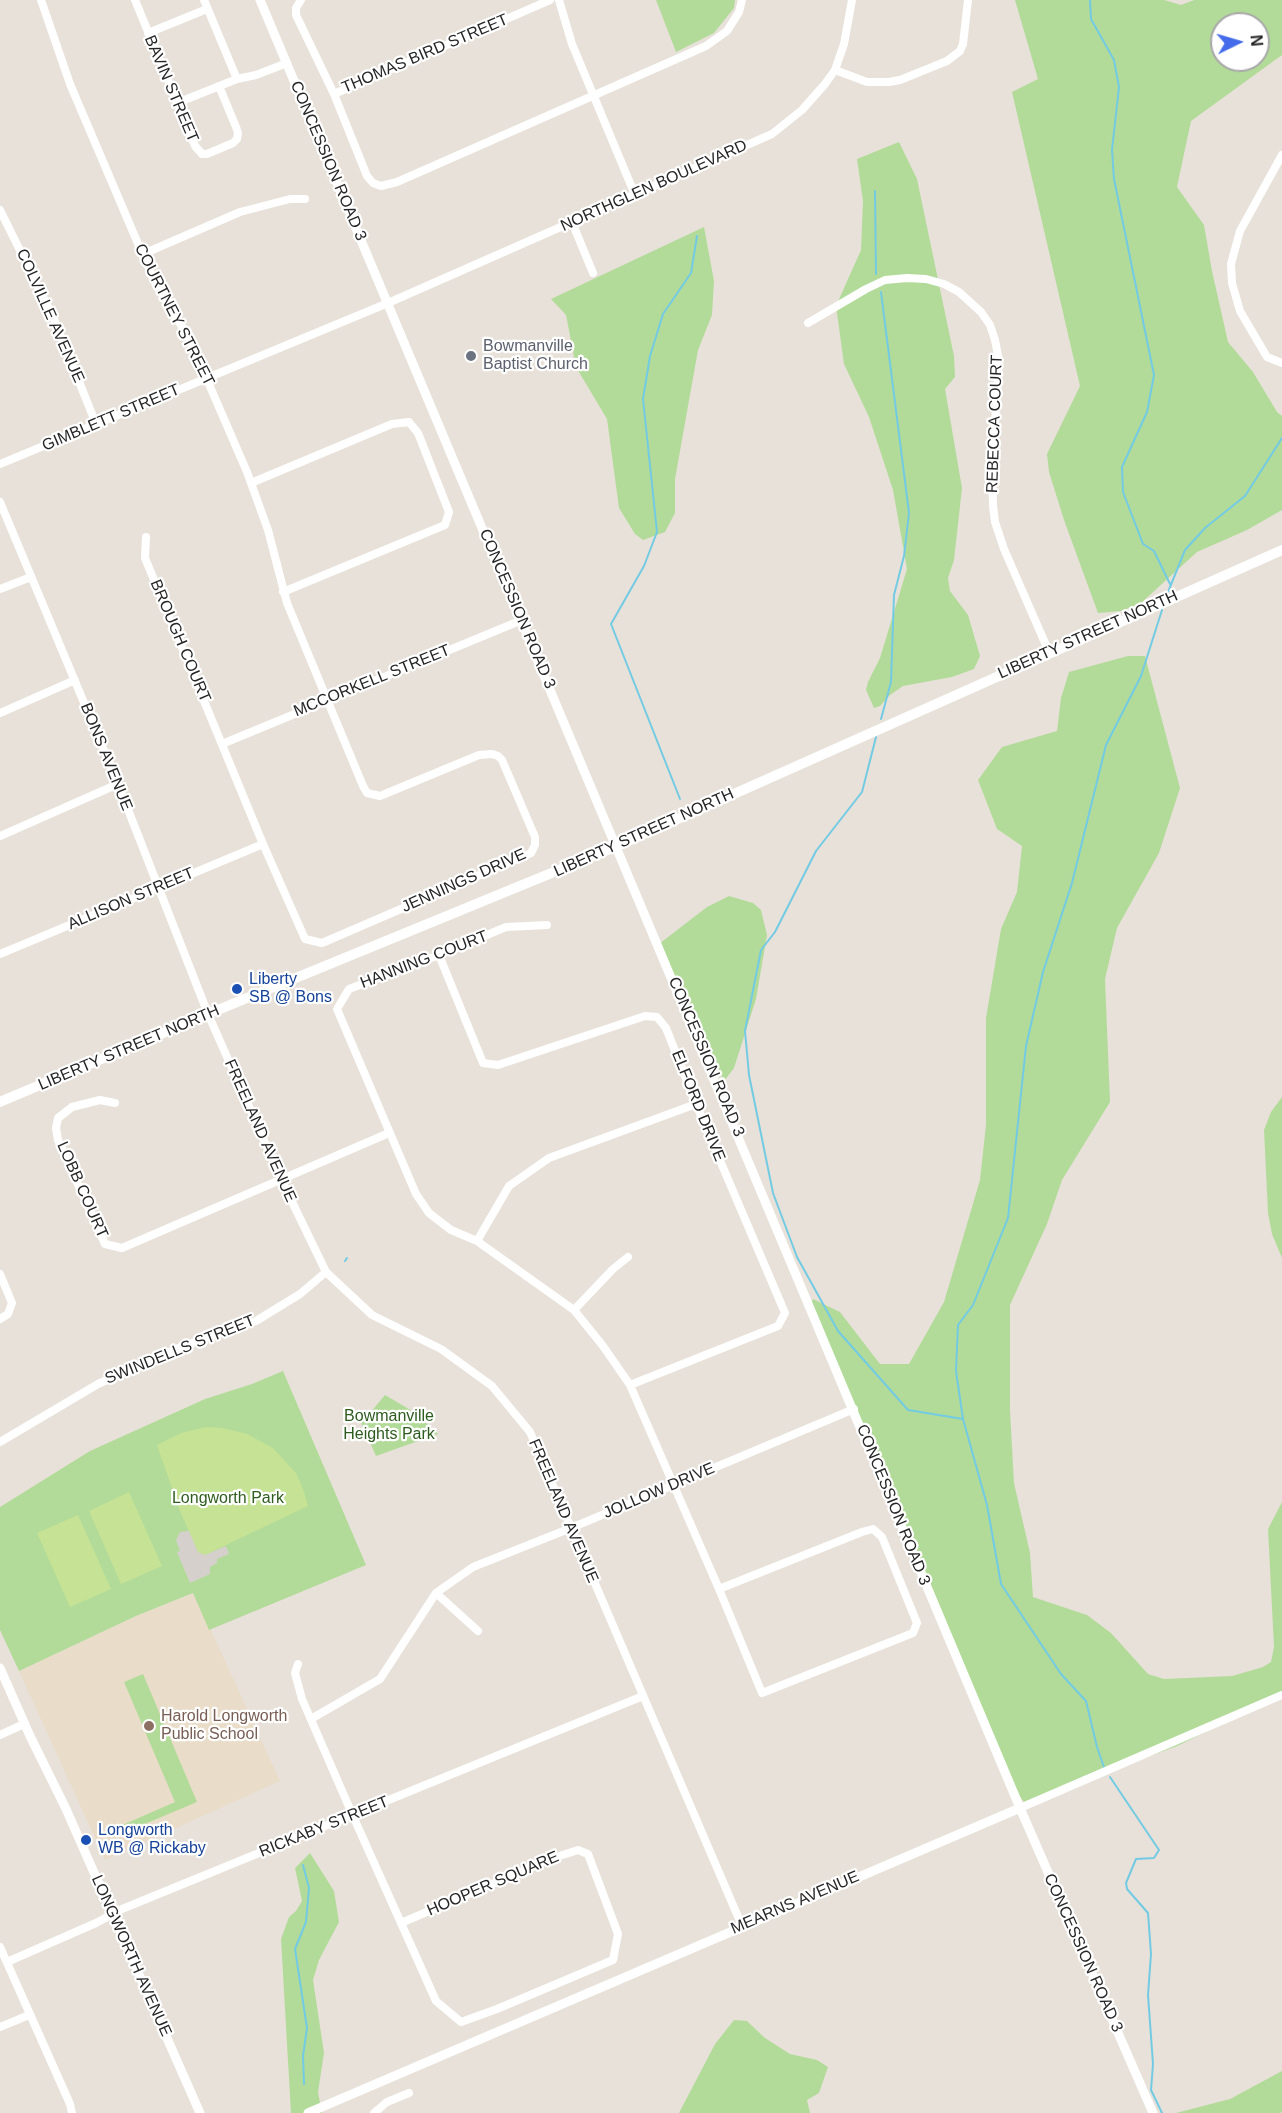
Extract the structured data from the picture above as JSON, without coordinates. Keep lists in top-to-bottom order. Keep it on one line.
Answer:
{"streets":{"main road":["LIBERTY STREET NORTH"],"street":["THOMAS BIRD STREET","BAVIN STREET","CONCESSION ROAD 3","NORTHGLEN BOULEVARD","COURTNEY STREET","COLVILLE AVENUE","GIMBLETT STREET","REBECCA COURT","BROUGH COURT","MCCORKELL STREET","BONS AVENUE","JENNINGS DRIVE","ALLISON STREET","HANNING COURT","ELFORD DRIVE","FREELAND AVENUE","LOBB COURT","SWINDELLS STREET","JOLLOW DRIVE","RICKABY STREET","HOOPER SQUARE","MEARNS AVENUE","LONGWORTH AVENUE"]},"crossings":[["CONCESSION ROAD 3","NORTHGLEN BOULEVARD"],["CONCESSION ROAD 3","GIMBLETT STREET"],["CONCESSION ROAD 3","LIBERTY STREET NORTH"],["CONCESSION ROAD 3","MCCORKELL STREET"],["CONCESSION ROAD 3","JOLLOW DRIVE"],["CONCESSION ROAD 3","MEARNS AVENUE"],["NORTHGLEN BOULEVARD","GIMBLETT STREET"],["COURTNEY STREET","GIMBLETT STREET"],["COURTNEY STREET","MCCORKELL STREET"],["COURTNEY STREET","JENNINGS DRIVE"],["COLVILLE AVENUE","GIMBLETT STREET"],["REBECCA COURT","LIBERTY STREET NORTH"],["LIBERTY STREET NORTH","BONS AVENUE"],["LIBERTY STREET NORTH","FREELAND AVENUE"],["BROUGH COURT","MCCORKELL STREET"],["BROUGH COURT","JENNINGS DRIVE"],["MCCORKELL STREET","JENNINGS DRIVE"],["BONS AVENUE","ALLISON STREET"],["BONS AVENUE","FREELAND AVENUE"],["JENNINGS DRIVE","ALLISON STREET"],["HANNING COURT","ELFORD DRIVE"],["FREELAND AVENUE","LOBB COURT"],["FREELAND AVENUE","SWINDELLS STREET"],["FREELAND AVENUE","JOLLOW DRIVE"],["FREELAND AVENUE","RICKABY STREET"],["FREELAND AVENUE","MEARNS AVENUE"],["JOLLOW DRIVE","HOOPER SQUARE"],["RICKABY STREET","HOOPER SQUARE"],["RICKABY STREET","LONGWORTH AVENUE"]],"parks":["Bowmanville Heights Park","Longworth Park"],"places":["Bowmanville Baptist Church","Liberty SB @ Bons","Harold Longworth Public School","Longworth WB @ Rickaby"],"north":"right"}
